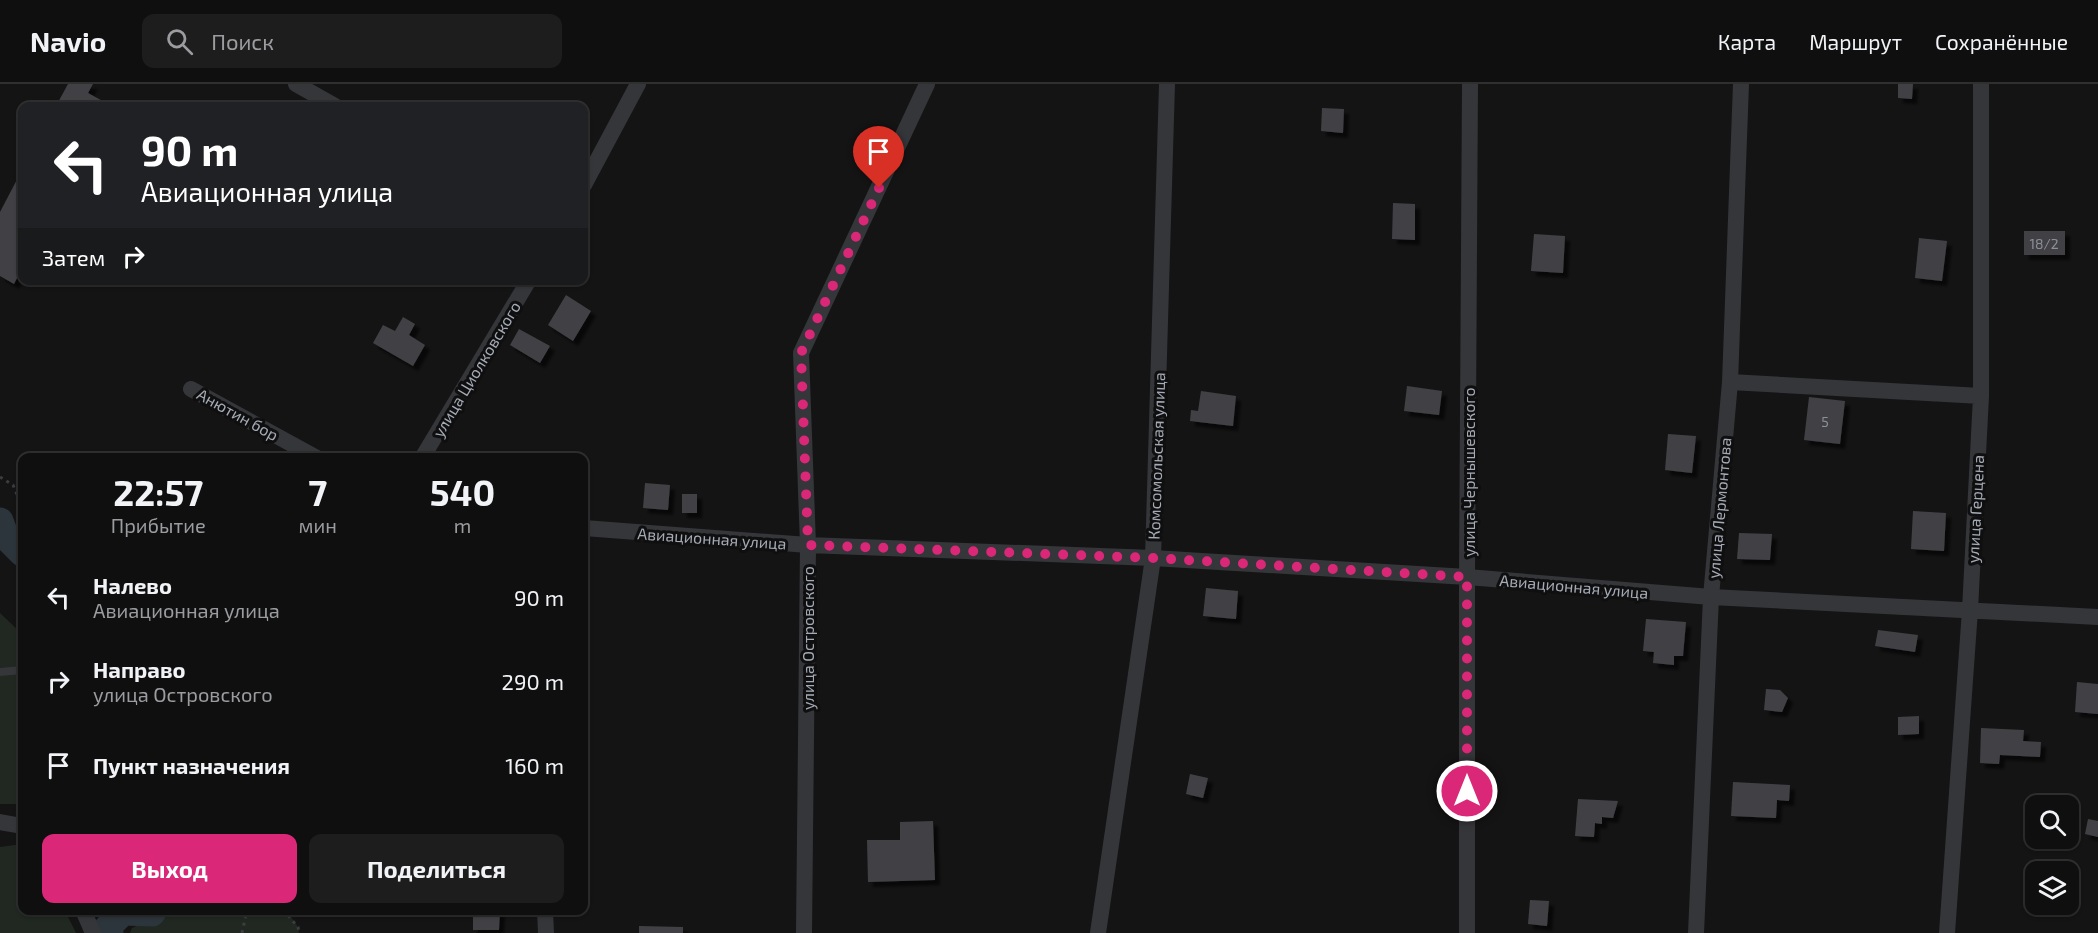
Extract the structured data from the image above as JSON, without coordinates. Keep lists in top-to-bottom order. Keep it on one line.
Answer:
{"streets":{"street":["улица Циолковского","Анютин бор","Комсомольская улица","улица Чернышевского","улица Лермонтова","улица Герцена","Авиационная улица","улица Островского"]},"crossings":[["Комсомольская улица","Авиационная улица"],["улица Чернышевского","Авиационная улица"],["улица Лермонтова","Авиационная улица"],["улица Герцена","Авиационная улица"],["Авиационная улица","улица Островского"]],"house_numbers":["18/2","5"],"page":{"header":"Navio","search":"Поиск","nav":["Карта","Маршрут","Сохранённые"],"turn":["90 m","Авиационная улица"],"then":"Затем","eta":["22:57","Прибытие","7","мин","540","m"],"list":[{"name":"Налево","note":"Авиационная улица","value":"90 m"},{"name":"Направо","note":"улица Островского","value":"290 m"},{"name":"Пункт назначения","value":"160 m"}],"buttons":["Выход","Поделиться"]}}
